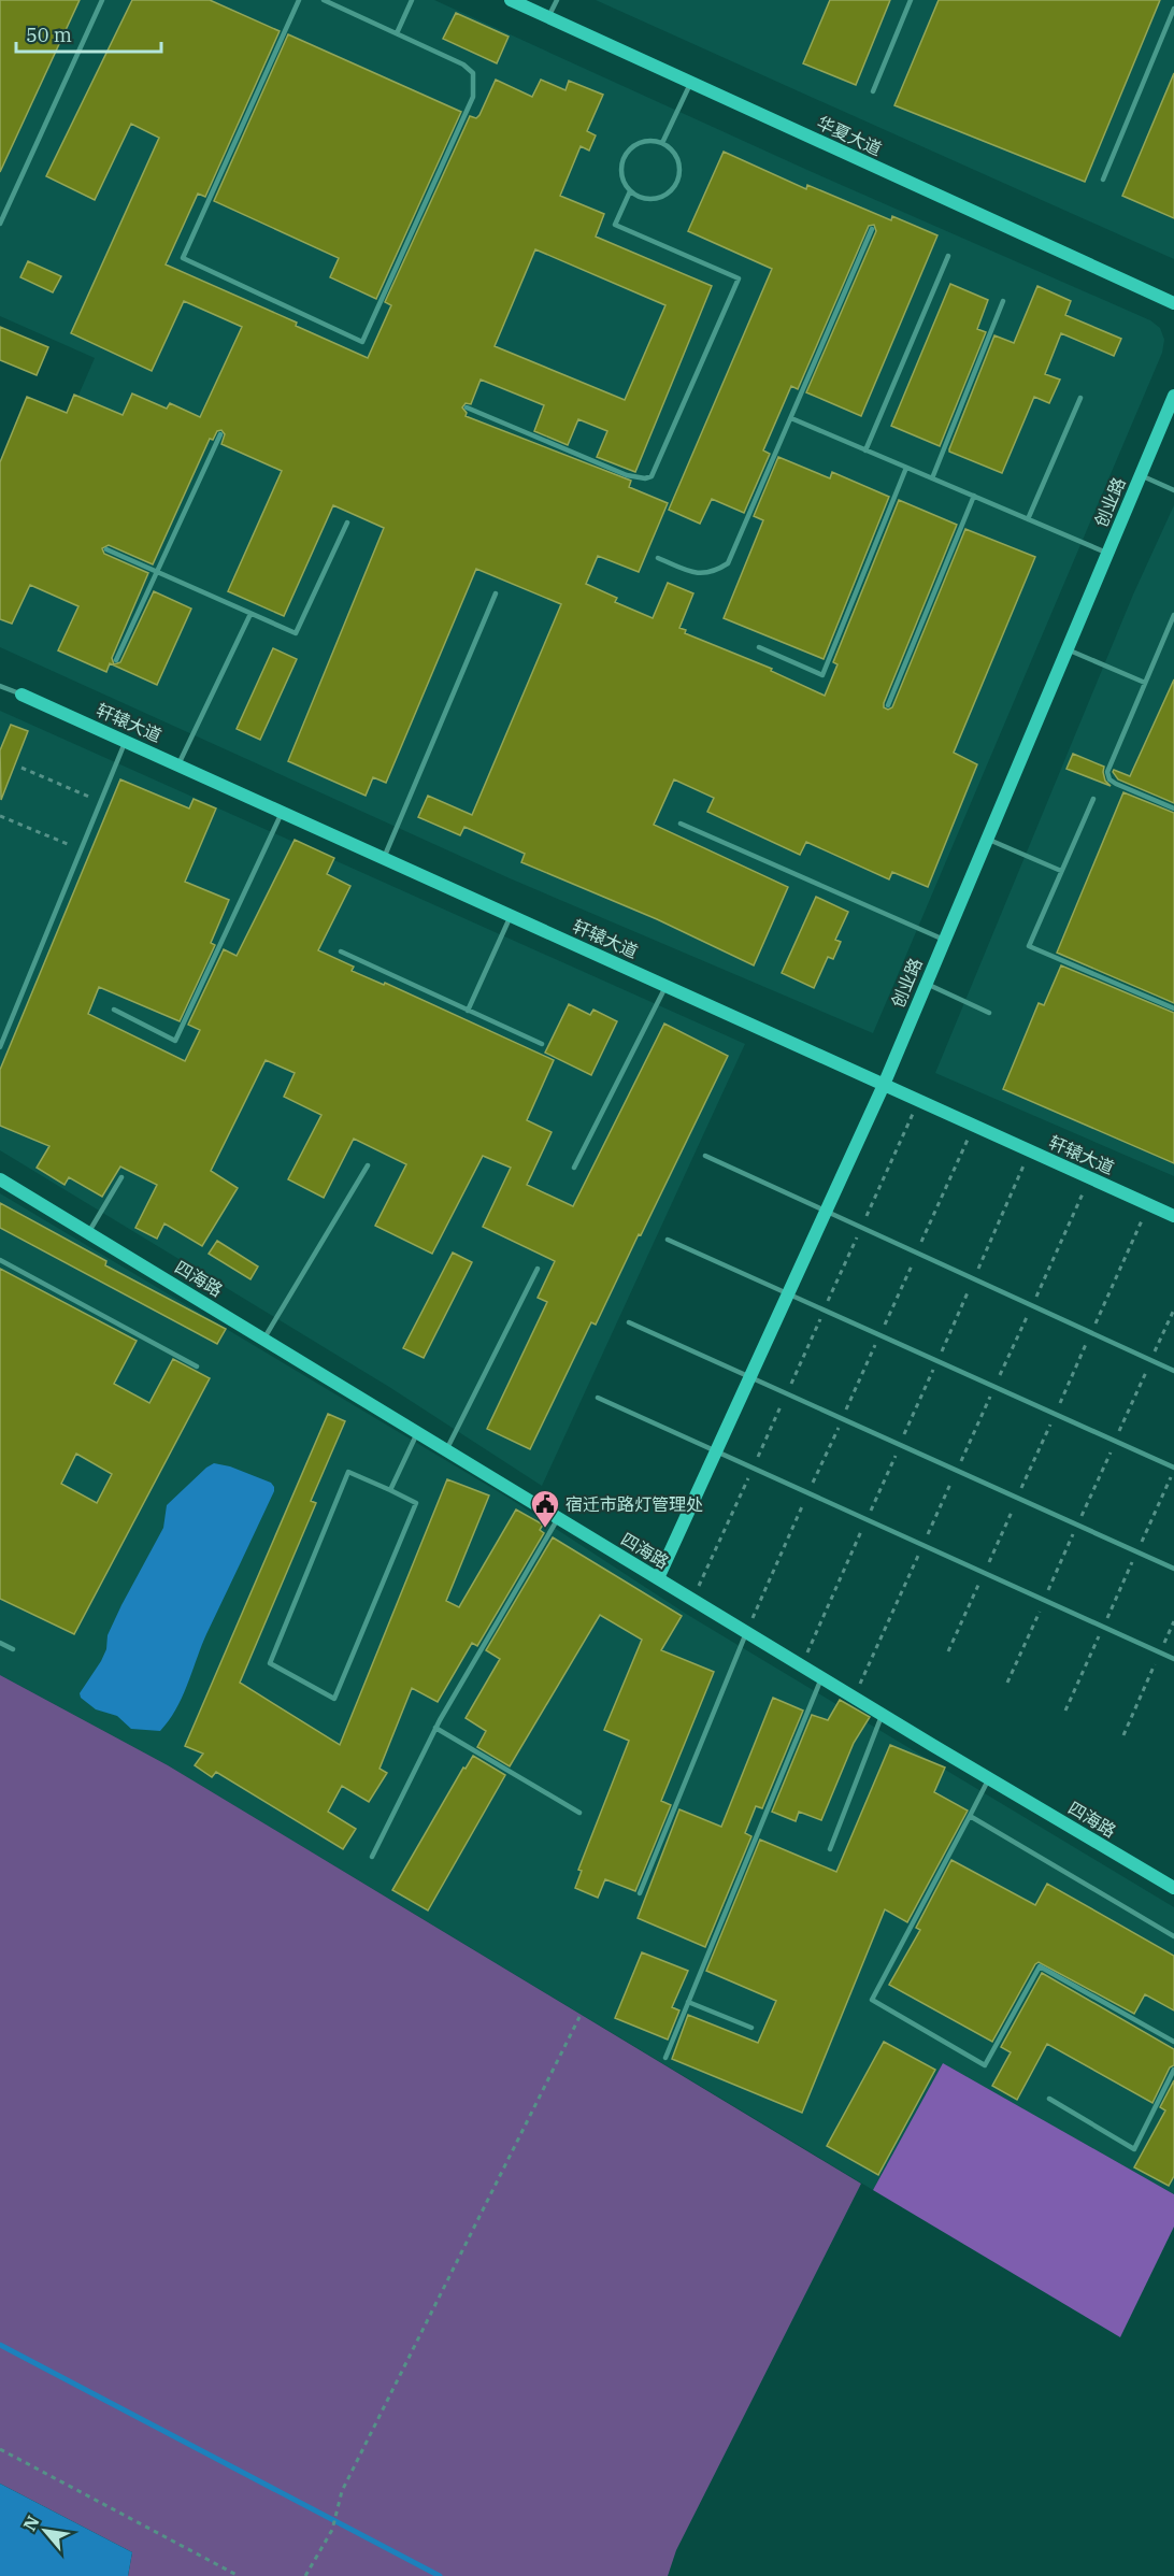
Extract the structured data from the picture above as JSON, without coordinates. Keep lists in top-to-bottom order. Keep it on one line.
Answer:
{"streets":{"street":["华夏大道","创业路","轩辕大道","四海路"]},"crossings":[["创业路","轩辕大道"],["创业路","四海路"]],"places":{"public building":["宿迁市路灯管理处"]},"scale_bar":"50 m","north":"top left"}
